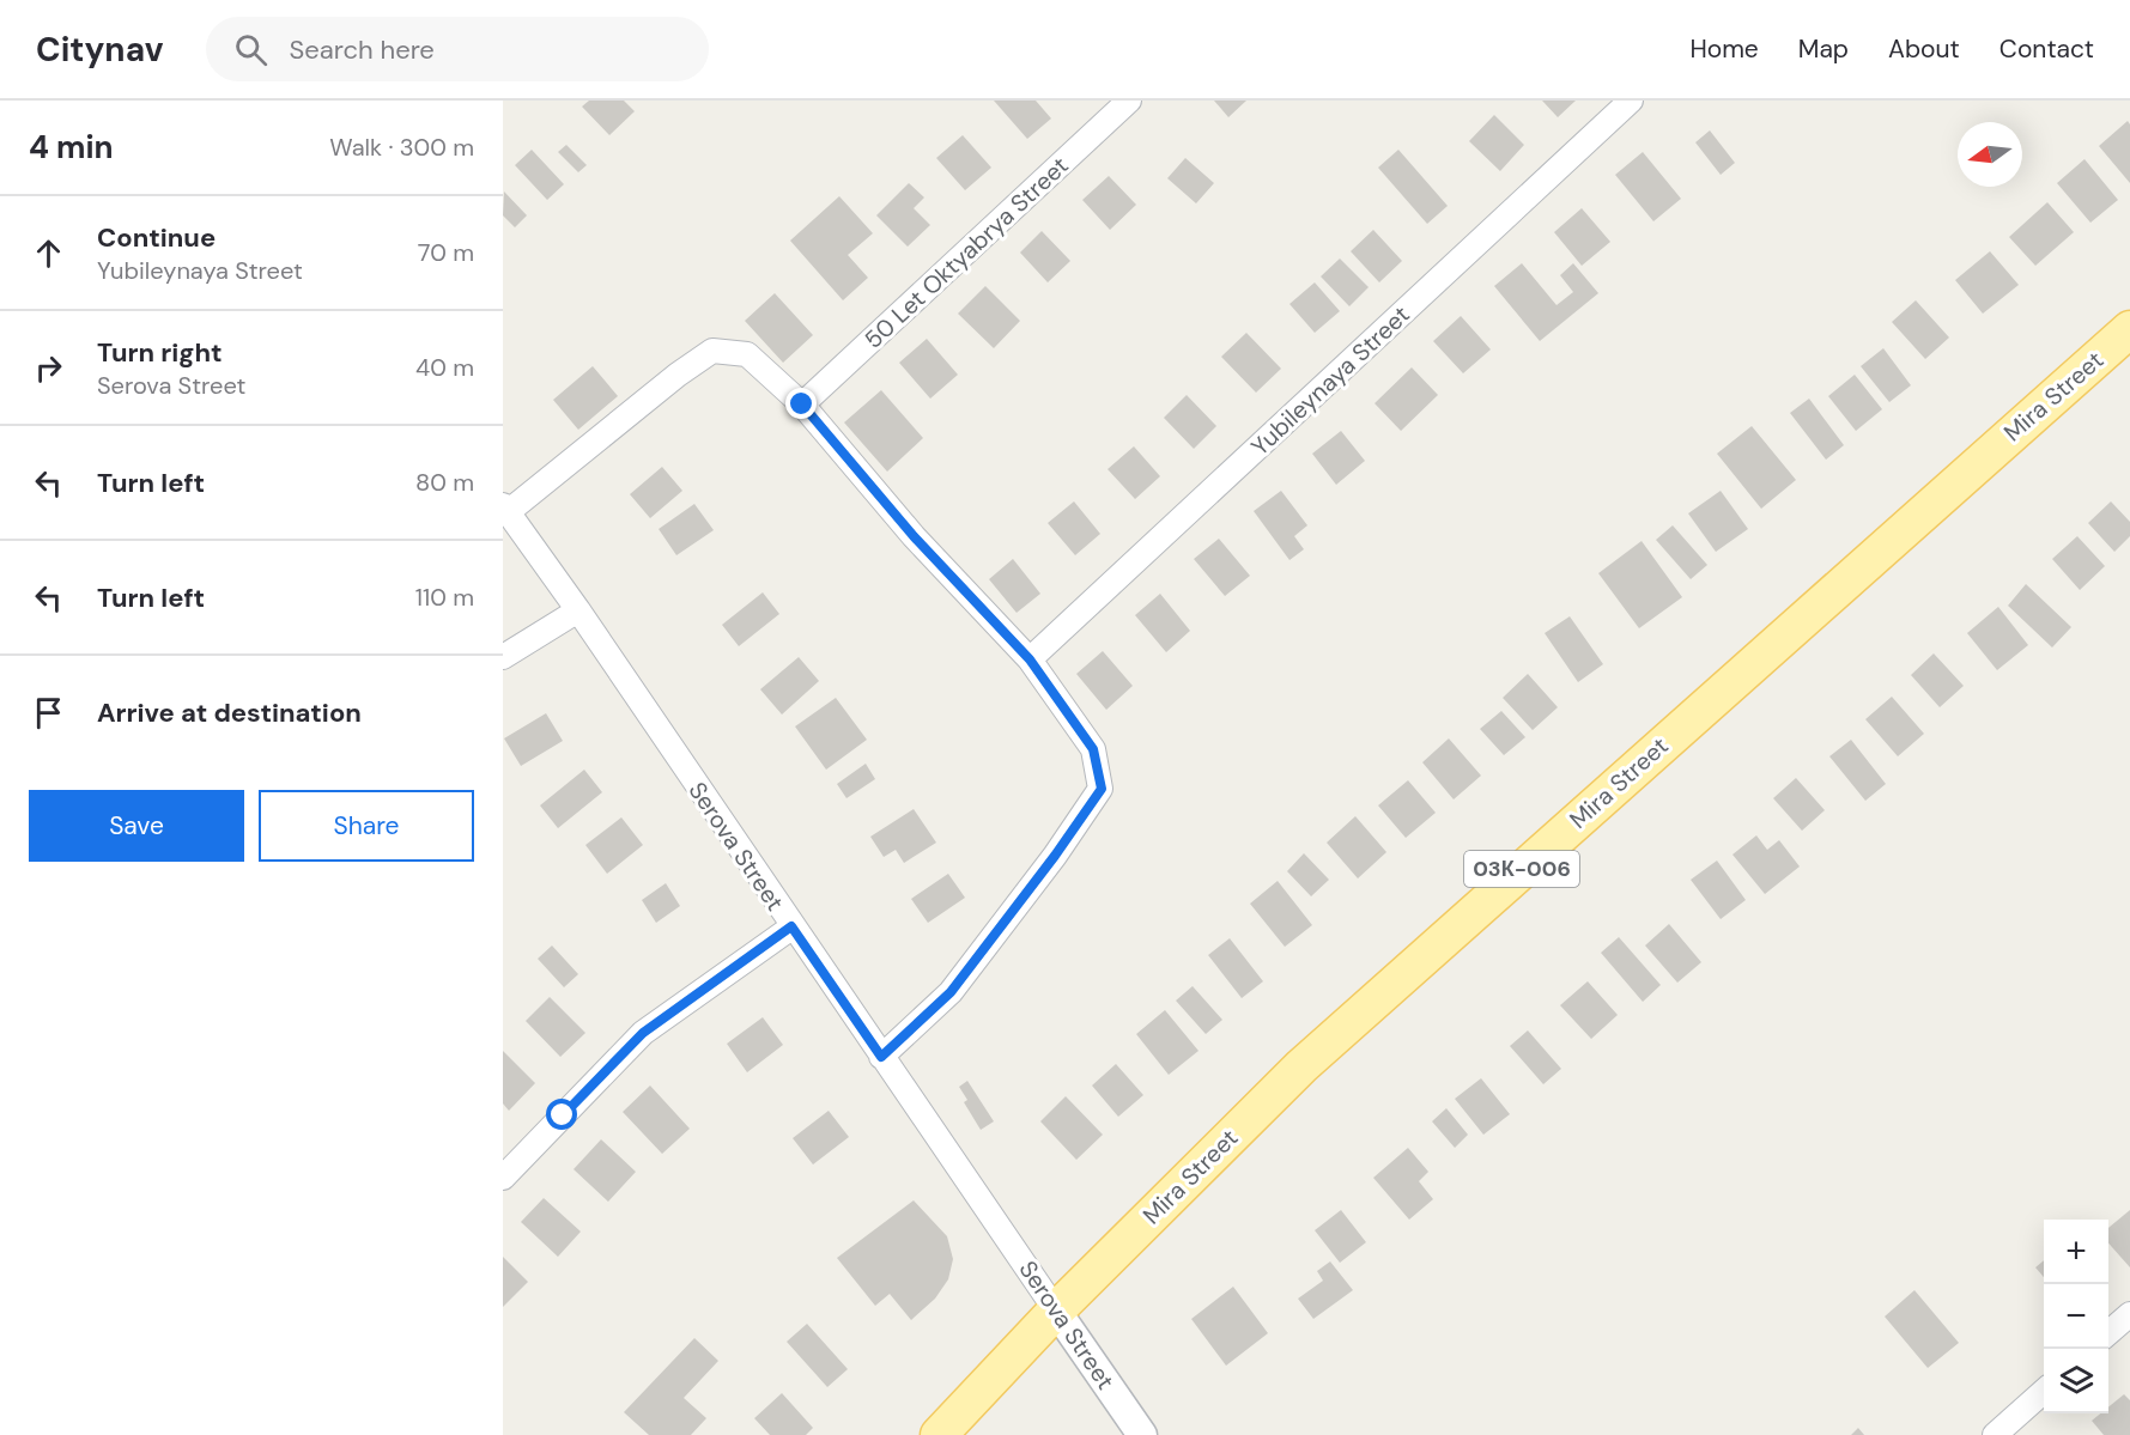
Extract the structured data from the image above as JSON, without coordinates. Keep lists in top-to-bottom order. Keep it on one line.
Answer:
{"streets":{"main road":["Mira Street","03К-006"],"street":["50 Let Oktyabrya Street","Yubileynaya Street","Serova Street"]},"crossings":[["Mira Street","Serova Street"]],"north":"left","page":{"header":"Citynav","search":"Search here","nav":["Home","Map","About","Contact"],"heading":["4 min","Walk · 300 m"],"list":[["Continue","Yubileynaya Street","70 m"],["Turn right","Serova Street","40 m"],["Turn left","80 m"],["Turn left","110 m"],"Arrive at destination"],"buttons":["Save","Share"],"map_buttons":["+","−"]}}
